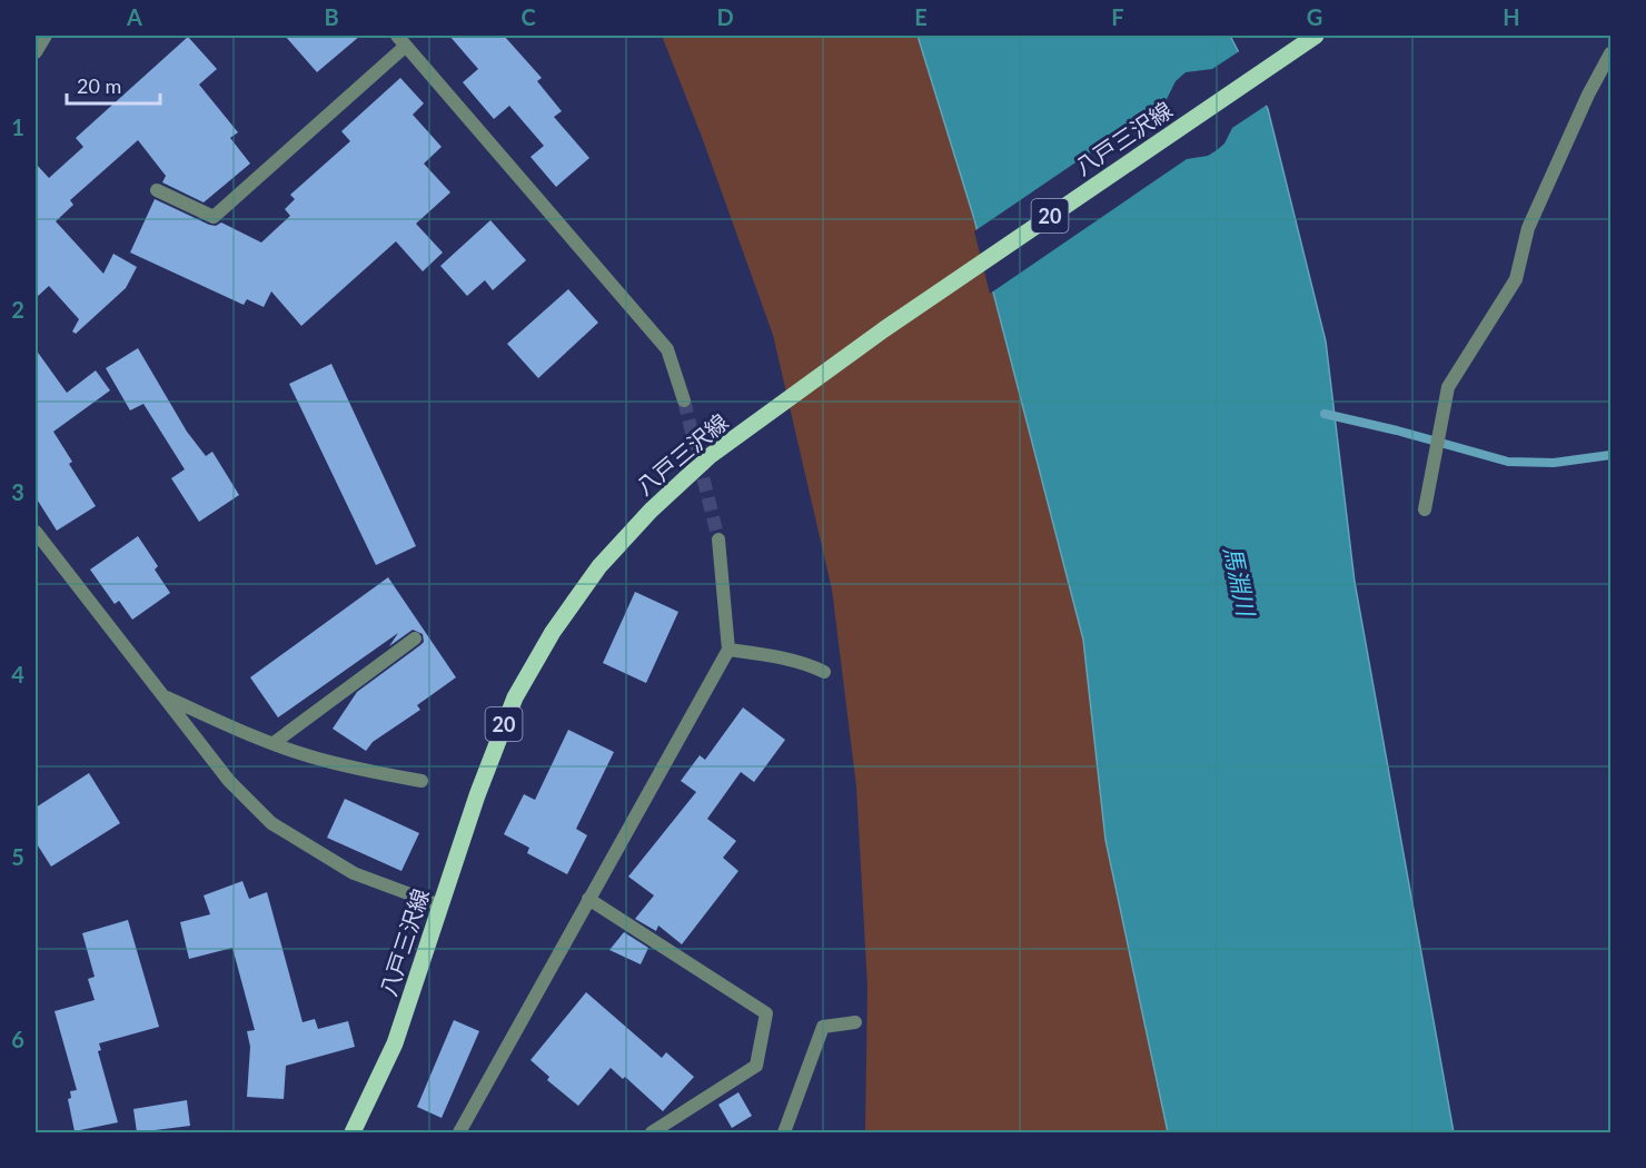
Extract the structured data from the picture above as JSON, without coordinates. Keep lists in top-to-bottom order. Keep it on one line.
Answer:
{"streets":{"main road":["八戸三沢線","20"]},"water":["馬淵川"],"scale_bar":"20 m","grid":{"columns":["A","B","C","D","E","F","G","H"],"rows":["1","2","3","4","5","6"]}}
